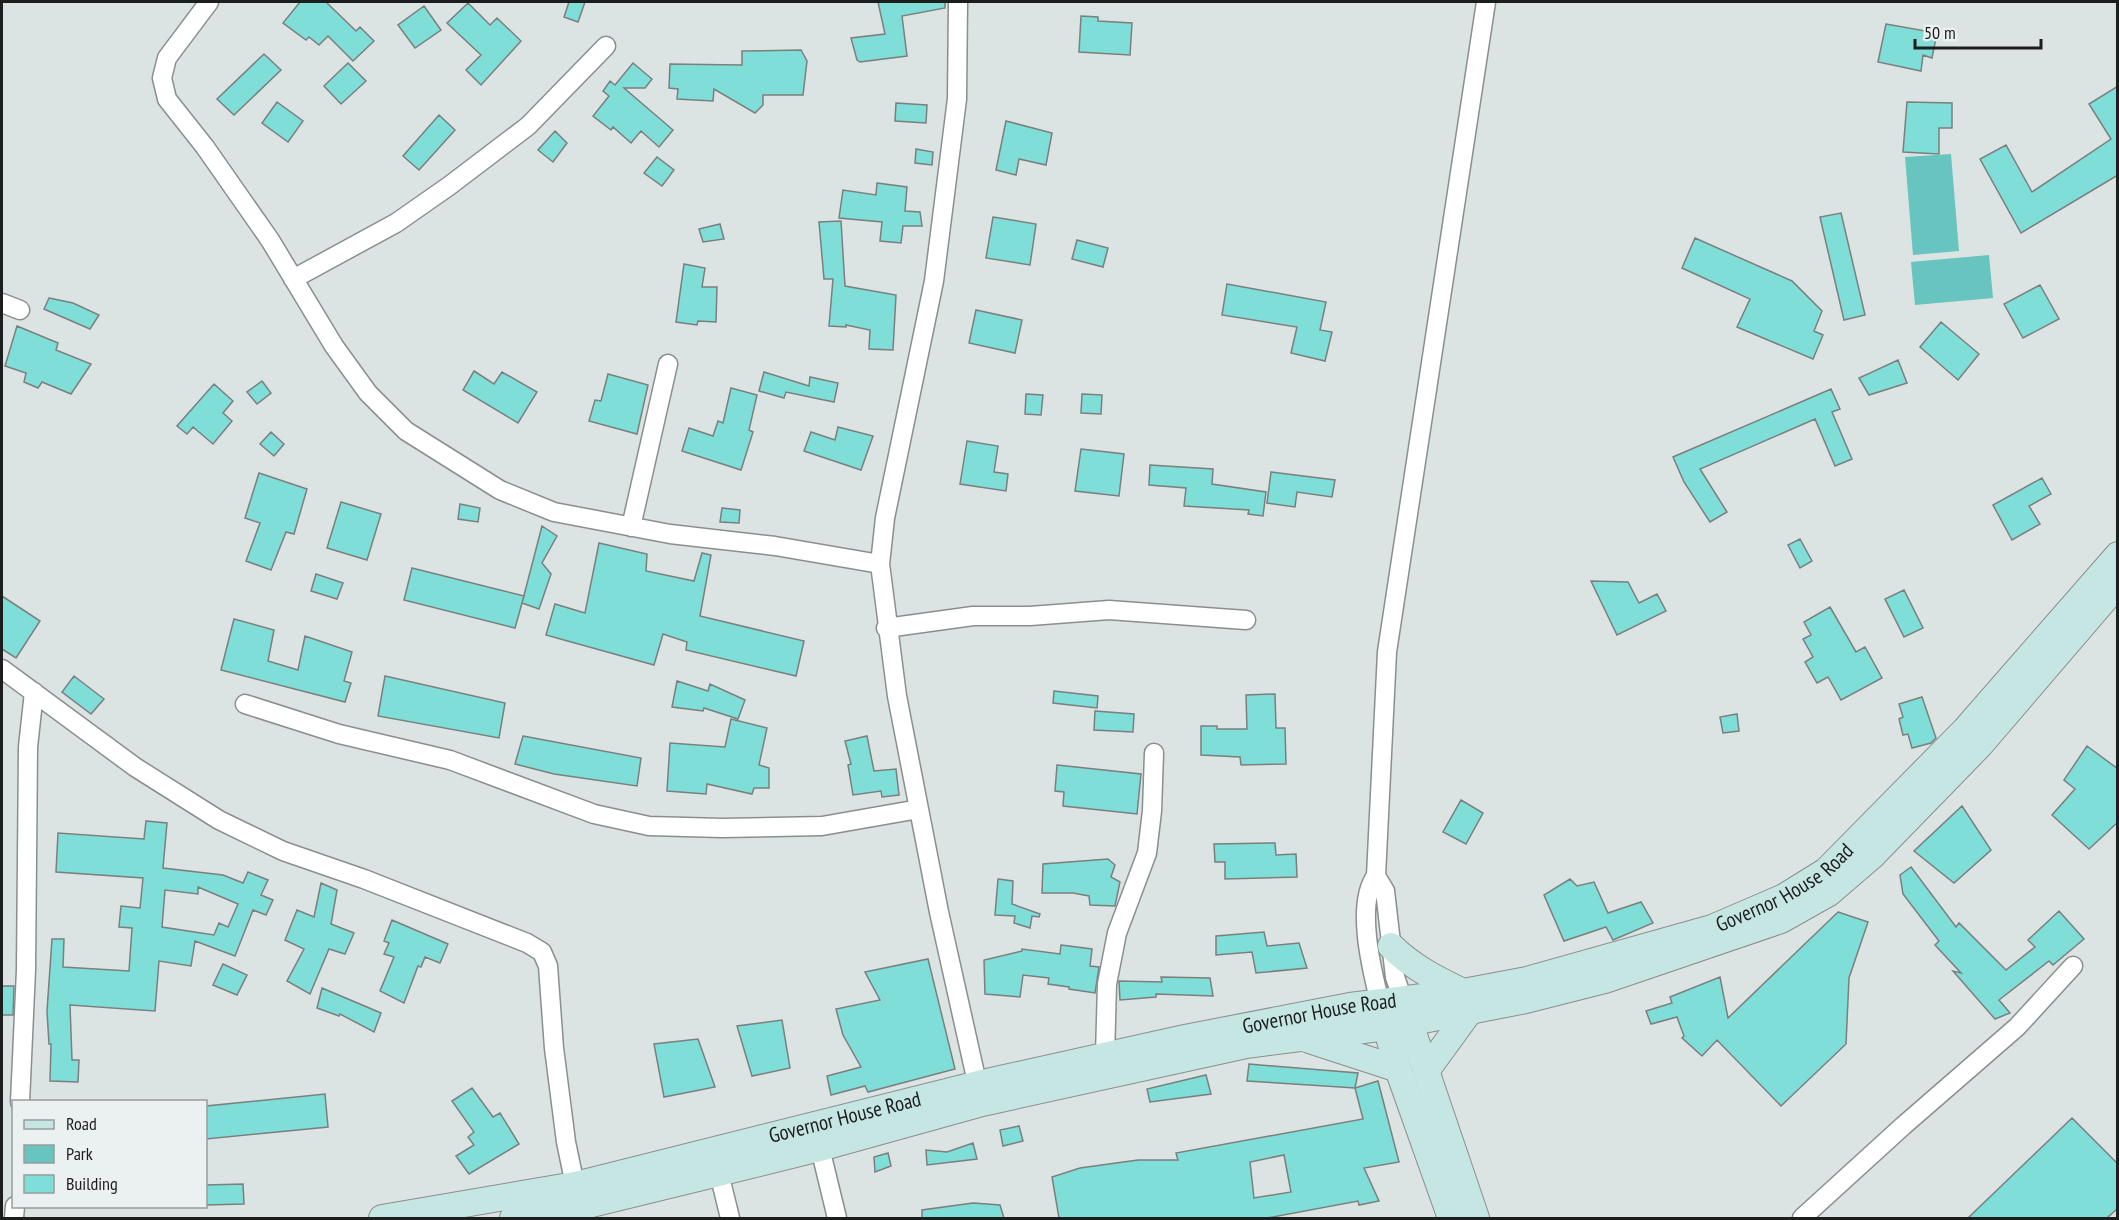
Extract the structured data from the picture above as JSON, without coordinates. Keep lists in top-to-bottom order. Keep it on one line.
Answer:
{"streets":{"main road":["Governor House Road"]},"legend":["Road","Park","Building"],"scale_bar":"50 m"}
